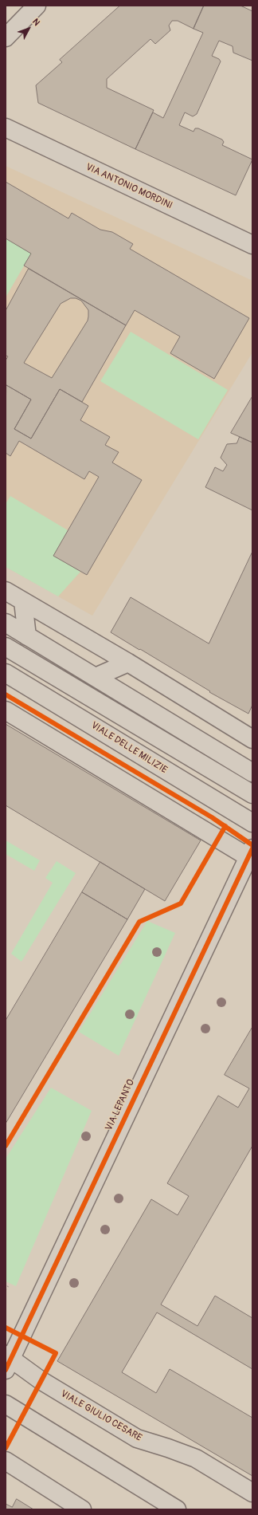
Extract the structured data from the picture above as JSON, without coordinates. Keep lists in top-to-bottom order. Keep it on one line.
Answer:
{"streets":{"street":["VIA ANTONIO MORDINI","VIALE DELLE MILIZIE","VIA LEPANTO","VIALE GIULIO CESARE"]},"crossings":[["VIA LEPANTO","VIALE GIULIO CESARE"]],"north":"top right"}
